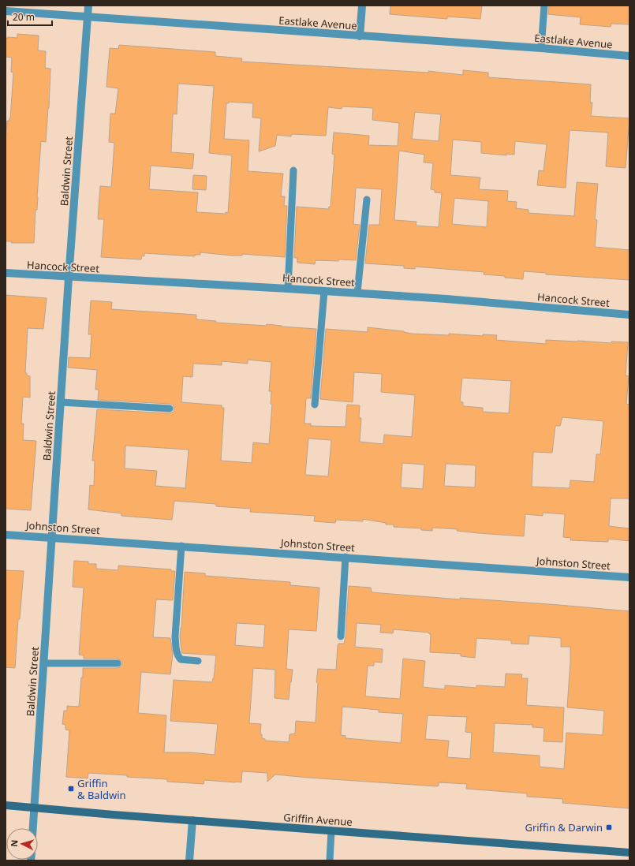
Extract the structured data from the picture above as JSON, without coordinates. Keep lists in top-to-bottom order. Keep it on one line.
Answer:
{"streets":{"main road":["Griffin Avenue"],"street":["Eastlake Avenue","Baldwin Street","Hancock Street","Johnston Street"]},"crossings":[["Eastlake Avenue","Baldwin Street"],["Baldwin Street","Hancock Street"],["Baldwin Street","Johnston Street"],["Baldwin Street","Griffin Avenue"]],"places":{"transit":["Griffin & Baldwin","Griffin & Darwin"]},"scale_bar":"20 m","north":"left"}
